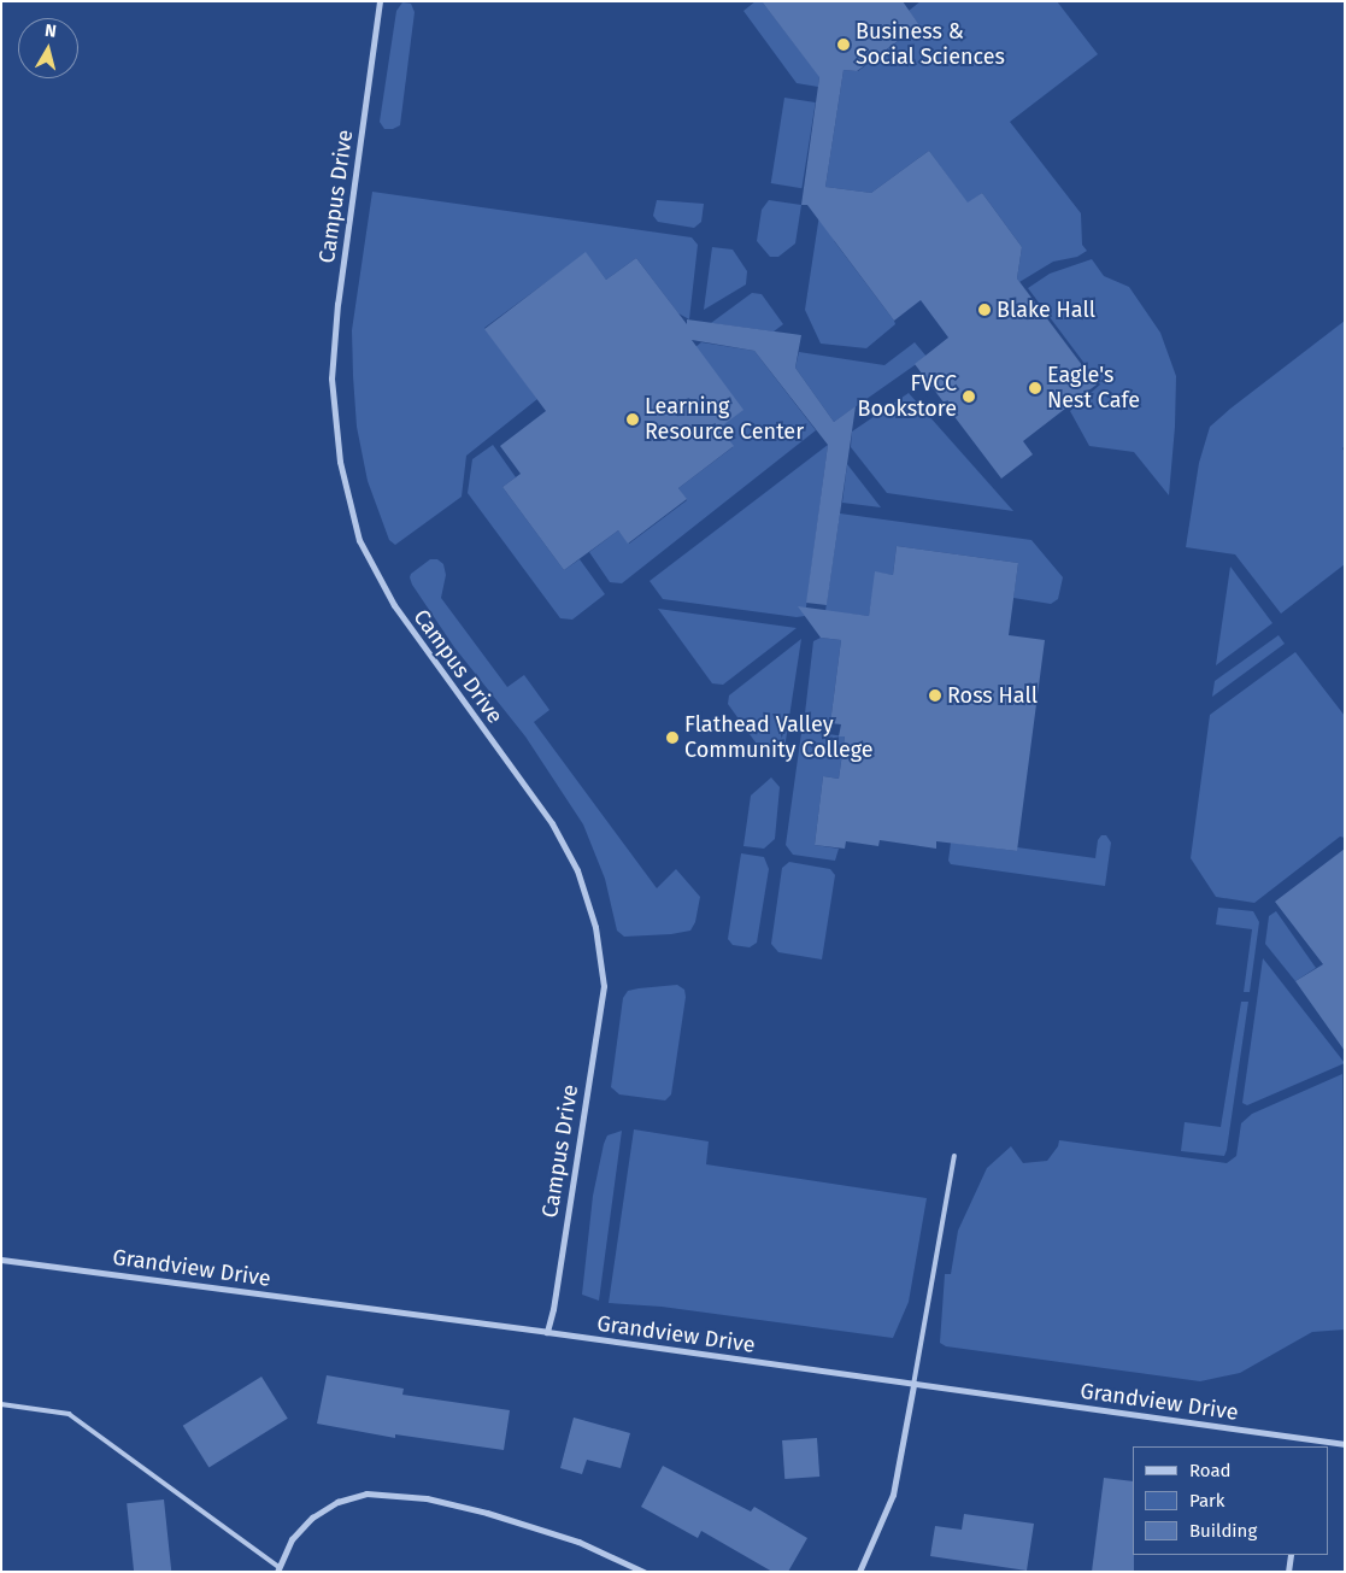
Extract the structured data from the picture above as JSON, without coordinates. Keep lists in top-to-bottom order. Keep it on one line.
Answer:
{"streets":{"street":["Campus Drive","Grandview Drive"]},"crossings":[["Campus Drive","Grandview Drive"]],"places":["Business & Social Sciences","Blake Hall","Eagle's Nest Cafe","FVCC Bookstore","Learning Resource Center","Ross Hall","Flathead Valley Community College"],"legend":["Road","Park","Building"],"north":"top"}
